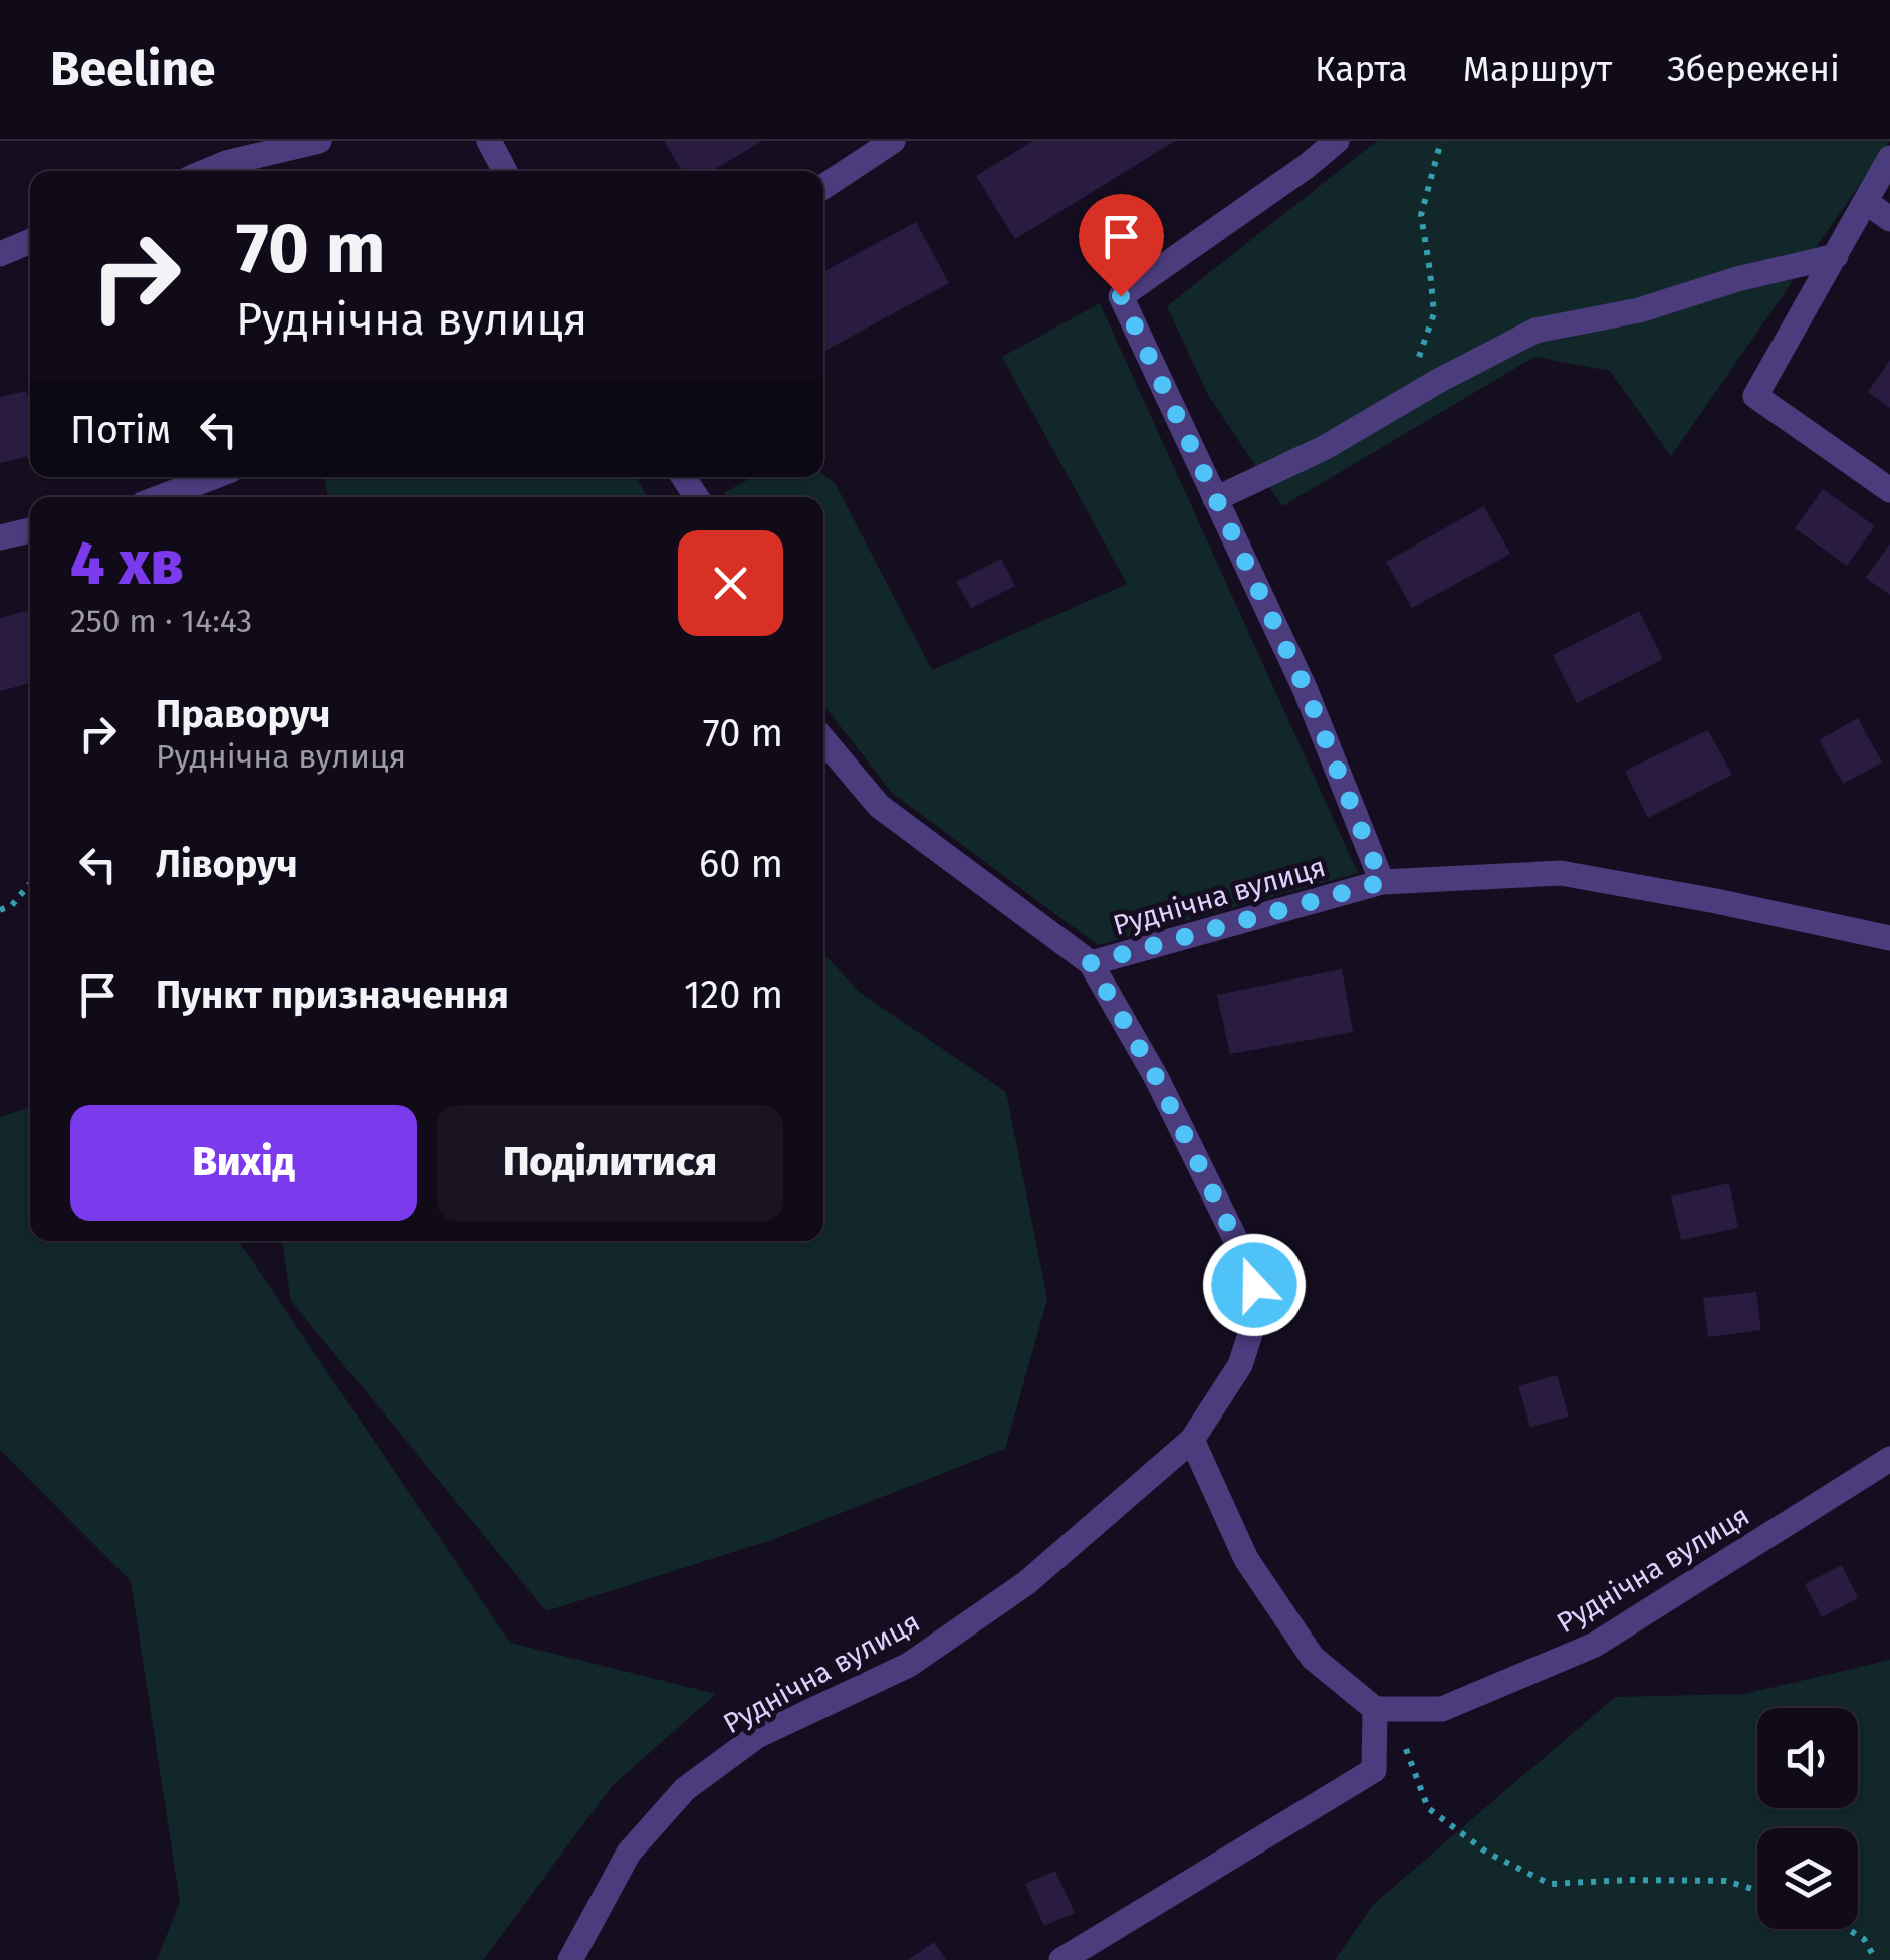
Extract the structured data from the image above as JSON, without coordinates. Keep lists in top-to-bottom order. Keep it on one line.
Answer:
{"streets":{"street":["Руднічна вулиця"]},"page":{"header":"Beeline","nav":["Карта","Маршрут","Збережені"],"turn":["70 m","Руднічна вулиця"],"then":"Потім","heading":["4 хв","250 m · 14:43"],"list":[{"name":"Праворуч","note":"Руднічна вулиця","value":"70 m"},{"name":"Ліворуч","value":"60 m"},{"name":"Пункт призначення","value":"120 m"}],"buttons":["Вихід","Поділитися"]}}
